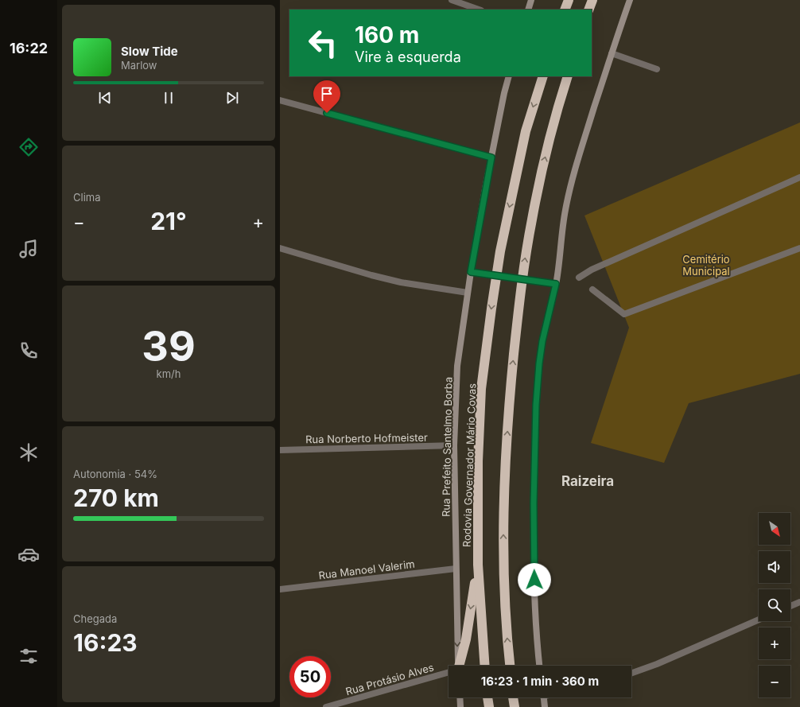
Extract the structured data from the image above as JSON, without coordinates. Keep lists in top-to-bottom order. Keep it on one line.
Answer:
{"streets":{"highway":["Rodovia Governador Mário Covas"],"main road":["Rua Prefeito Santelmo Borba"],"street":["Rua Norberto Hofmeister","Rua Manoel Valerim","Rua Protásio Alves"]},"crossings":[["Rua Norberto Hofmeister","Rua Prefeito Santelmo Borba"],["Rua Prefeito Santelmo Borba","Rua Manoel Valerim"]],"districts":["Raizeira"],"parks":["Cemitério Municipal"],"north":"bottom right","page":{"tabs":"16:22","turn":["160 m","Vire à esquerda"],"song":["Slow Tide","Marlow"],"tile":["Clima",["39","km/h"],["Autonomia · 54%","270 km"],["Chegada","16:23"]],"heat":["−","21°","+"],"map_buttons":["+","−"],"limit":"50","trip":"16:23 · 1 min · 360 m"}}
